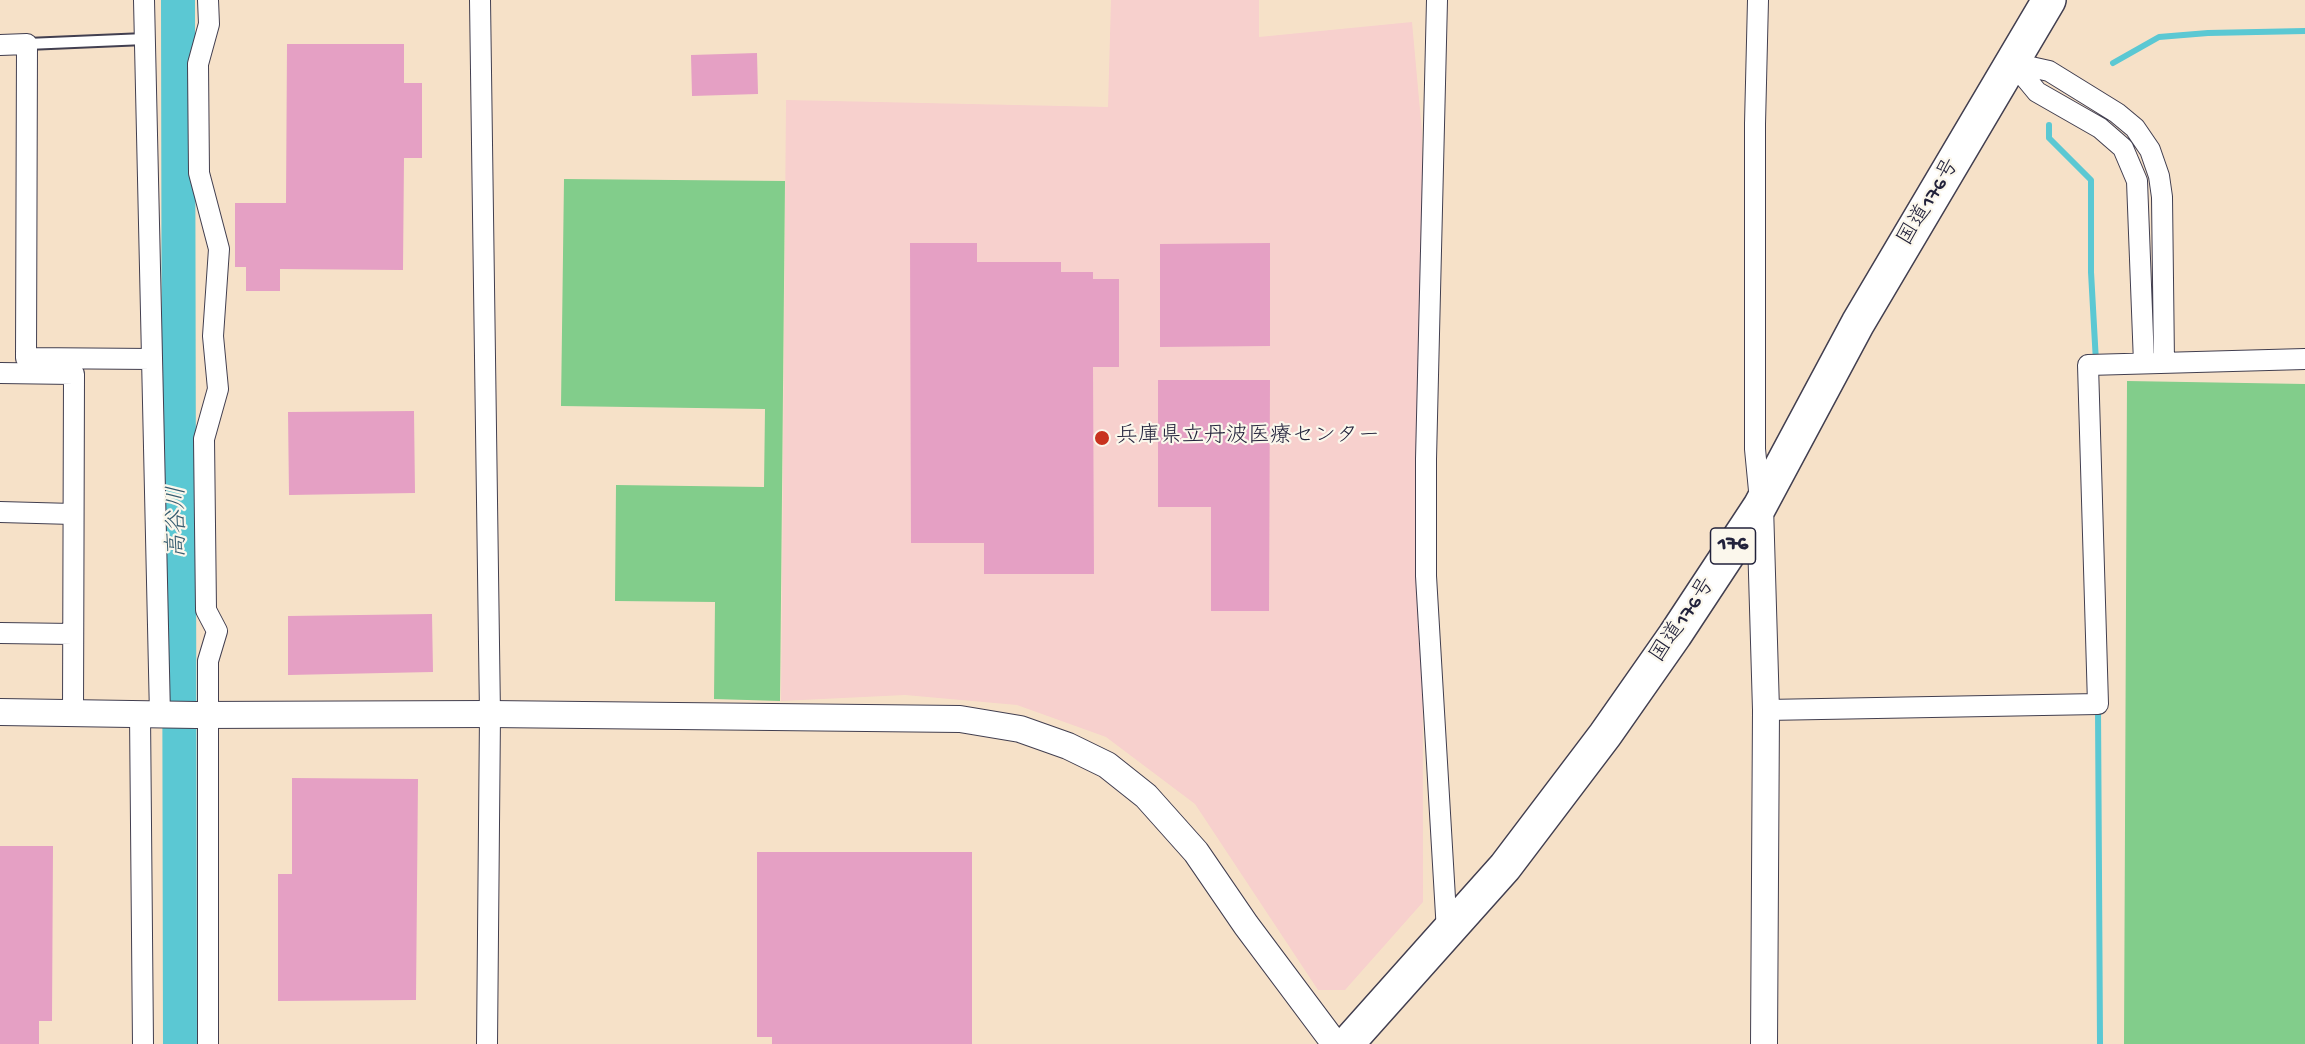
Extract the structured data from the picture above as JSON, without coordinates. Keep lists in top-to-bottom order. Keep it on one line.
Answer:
{"streets":{"highway":["国道176号","176"]},"water":["高谷川"],"places":["兵庫県立丹波医療センター"]}
